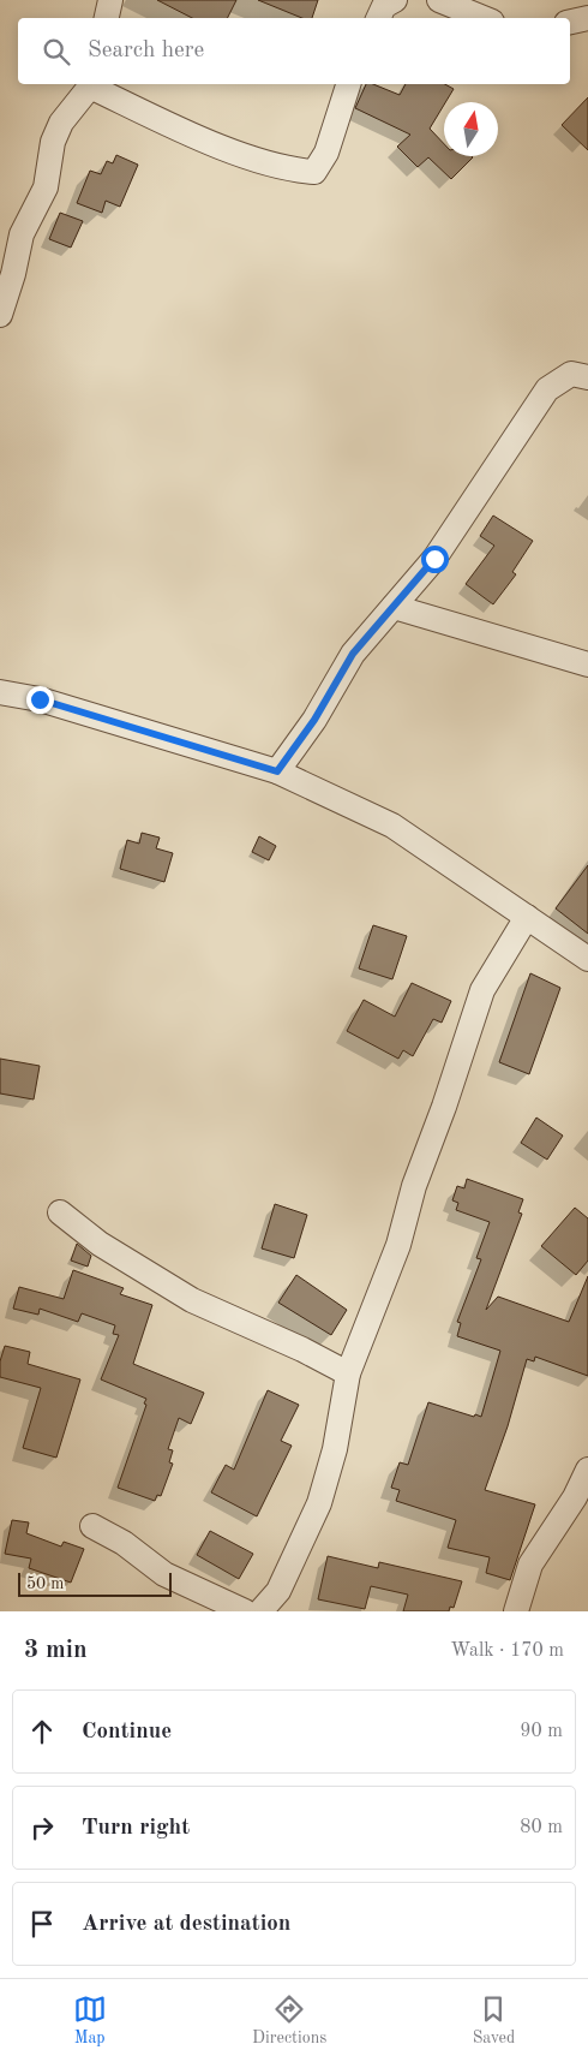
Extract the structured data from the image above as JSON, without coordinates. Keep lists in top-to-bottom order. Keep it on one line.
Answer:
{"scale_bar":"50 m","north":"top","page":{"search":"Search here","scale":"50 m","heading":["3 min","Walk · 170 m"],"list":[["Continue","90 m"],["Turn right","80 m"],"Arrive at destination"],"nav":["Map","Directions","Saved"]}}
